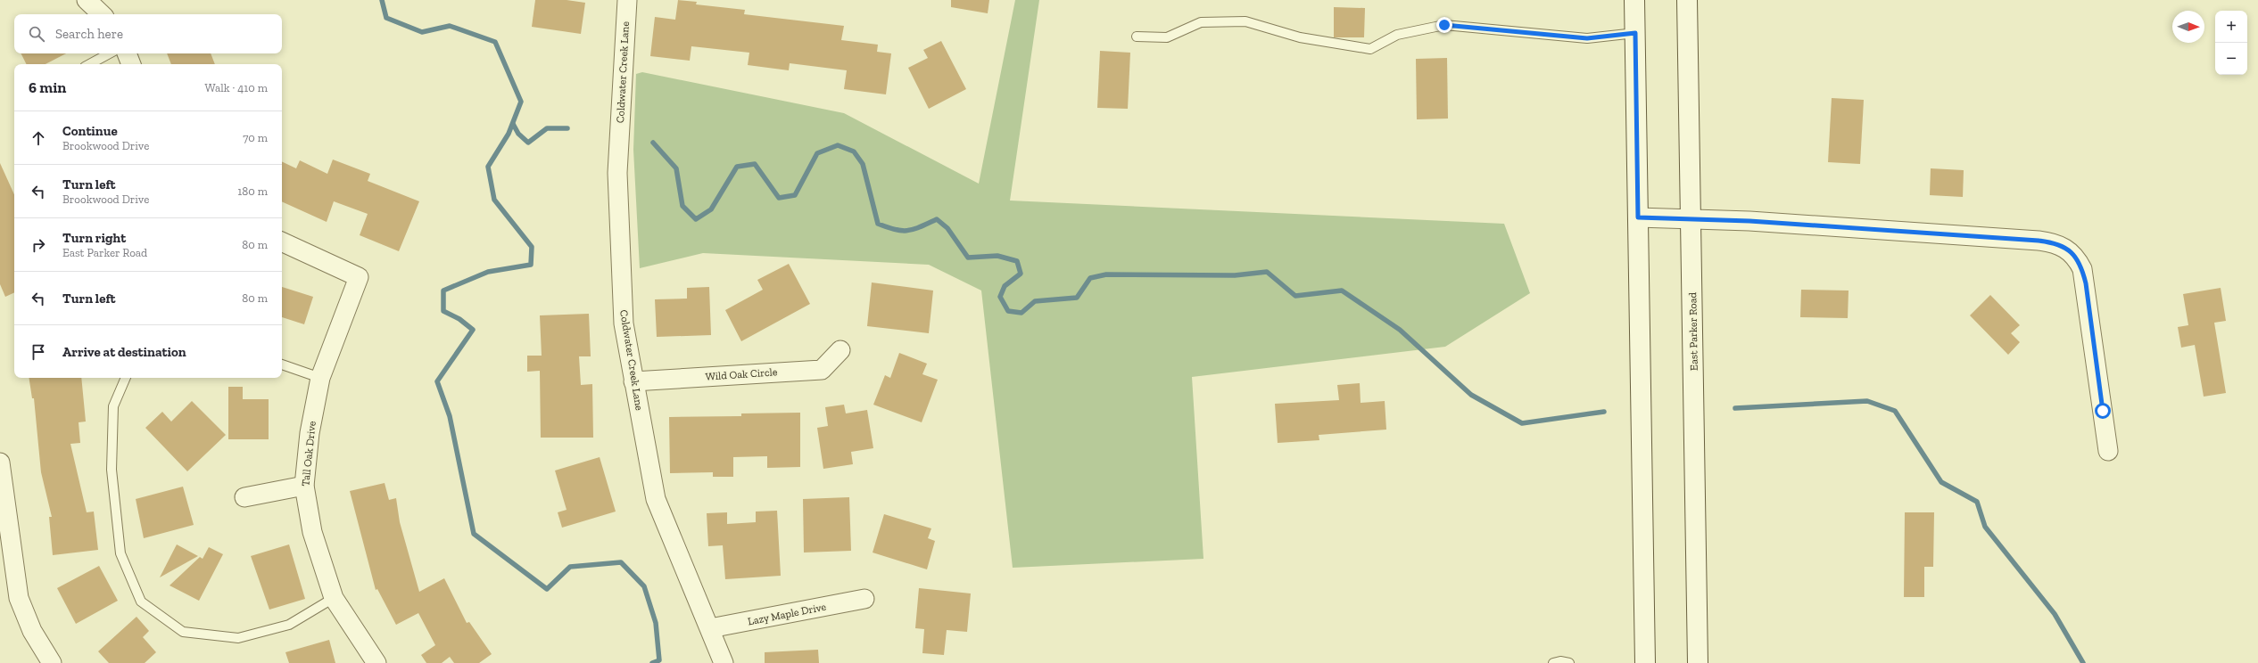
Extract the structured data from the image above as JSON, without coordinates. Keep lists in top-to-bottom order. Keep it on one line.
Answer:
{"streets":{"main road":["East Parker Road"],"street":["Coldwater Creek Lane","Wild Oak Circle","Tall Oak Drive","Lazy Maple Drive"]},"crossings":[["Coldwater Creek Lane","Wild Oak Circle"],["Coldwater Creek Lane","Lazy Maple Drive"]],"north":"right","page":{"map_buttons":["+","−"],"search":"Search here","heading":["6 min","Walk · 410 m"],"list":[["Continue","Brookwood Drive","70 m"],["Turn left","Brookwood Drive","180 m"],["Turn right","East Parker Road","80 m"],["Turn left","80 m"],"Arrive at destination"]}}
